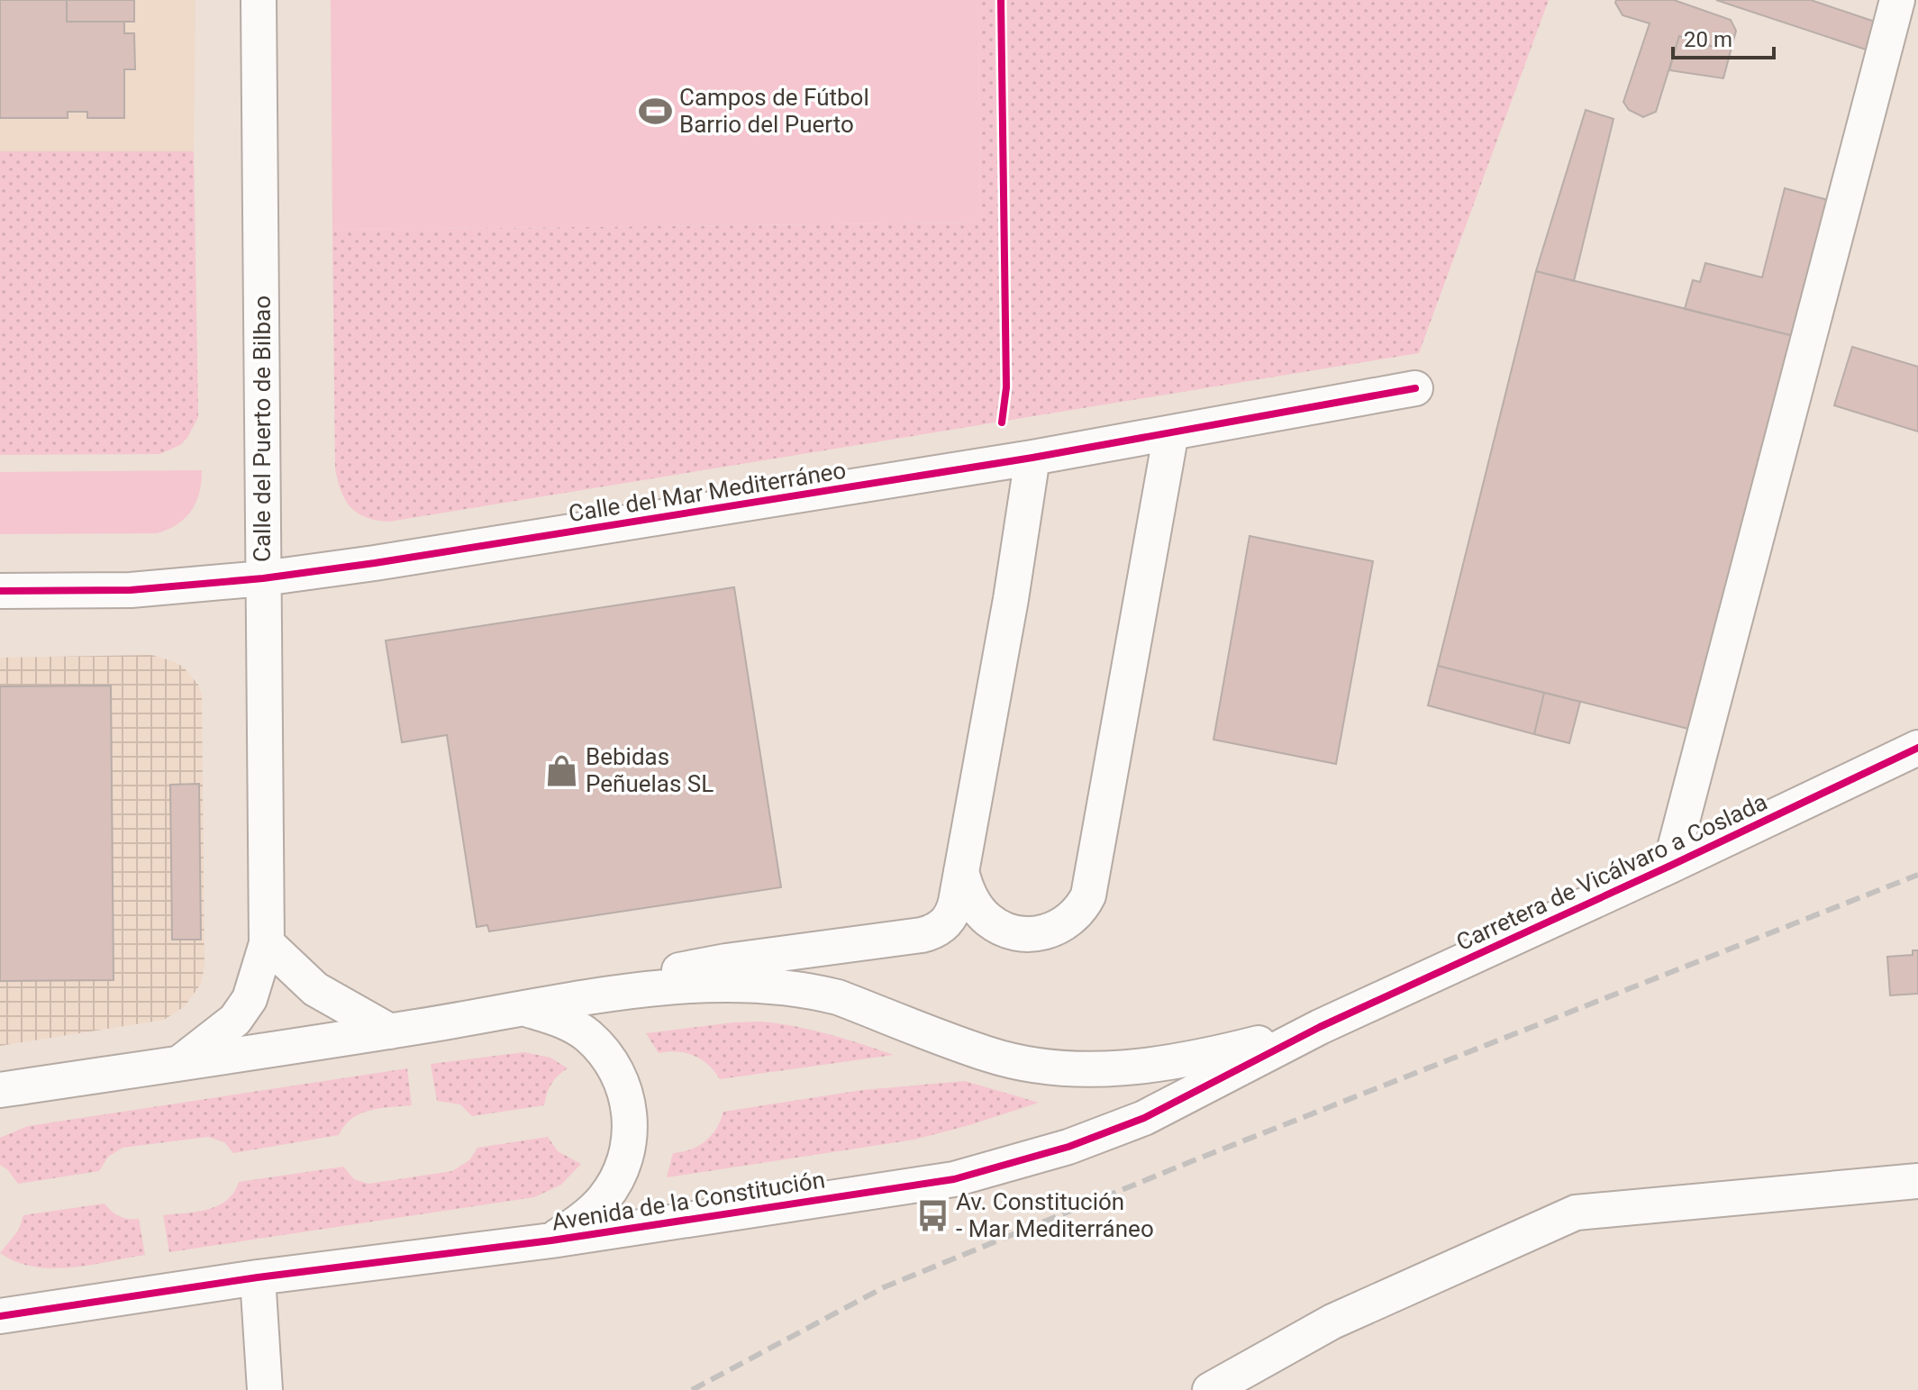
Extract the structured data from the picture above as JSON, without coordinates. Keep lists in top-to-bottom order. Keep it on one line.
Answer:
{"streets":{"street":["Calle del Puerto de Bilbao","Calle del Mar Mediterráneo","Carretera de Vicálvaro a Coslada","Avenida de la Constitución"]},"crossings":[["Calle del Puerto de Bilbao","Calle del Mar Mediterráneo"],["Calle del Puerto de Bilbao","Avenida de la Constitución"],["Carretera de Vicálvaro a Coslada","Avenida de la Constitución"]],"places":{"sports":["Campos de Fútbol Barrio del Puerto"],"shop":["Bebidas Peñuelas SL"],"bus stop":["Av. Constitución - Mar Mediterráneo"]},"scale_bar":"20 m"}
